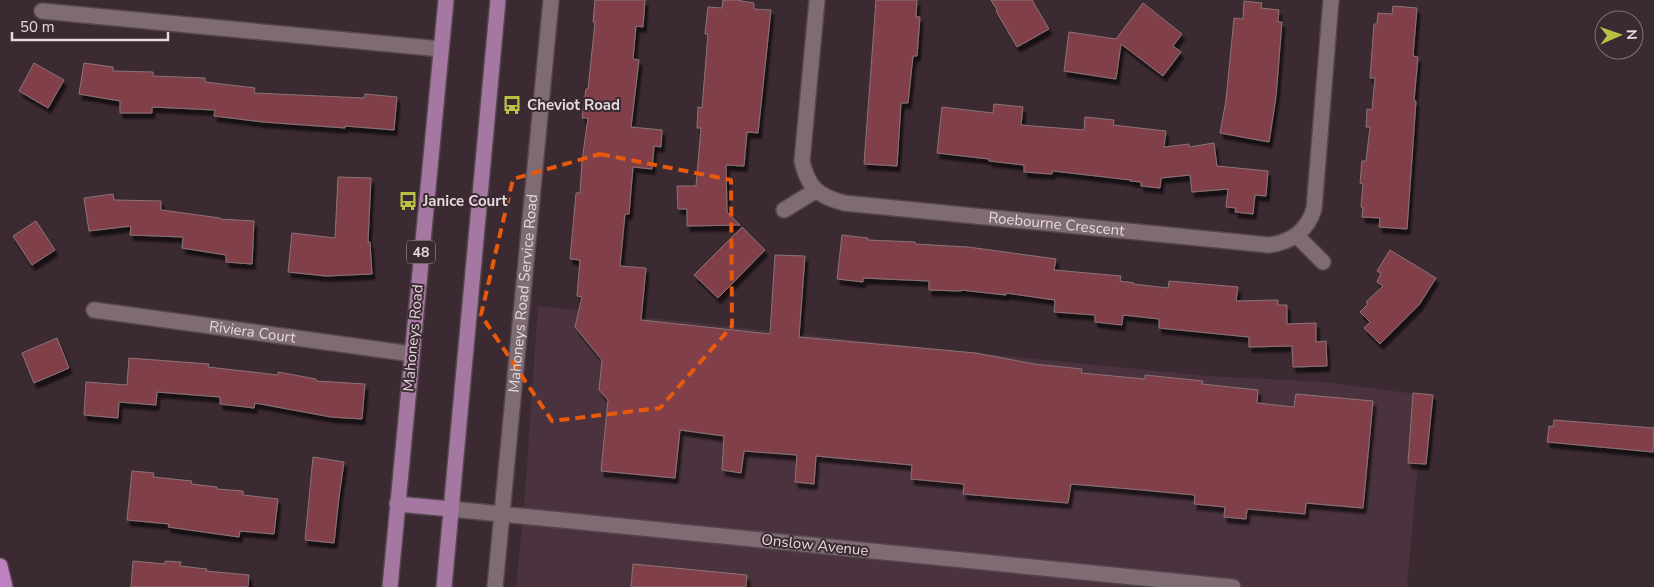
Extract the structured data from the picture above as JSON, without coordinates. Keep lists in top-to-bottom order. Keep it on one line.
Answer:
{"streets":{"main road":["48","Mahoneys Road","Onslow Avenue"],"street":["Roebourne Crescent","Mahoneys Road Service Road","Riviera Court"]},"crossings":[["Mahoneys Road Service Road","Onslow Avenue"],["Riviera Court","Mahoneys Road"],["Mahoneys Road","Onslow Avenue"]],"places":{"bus stop":["Cheviot Road","Janice Court"]},"scale_bar":"50 m","north":"right"}
